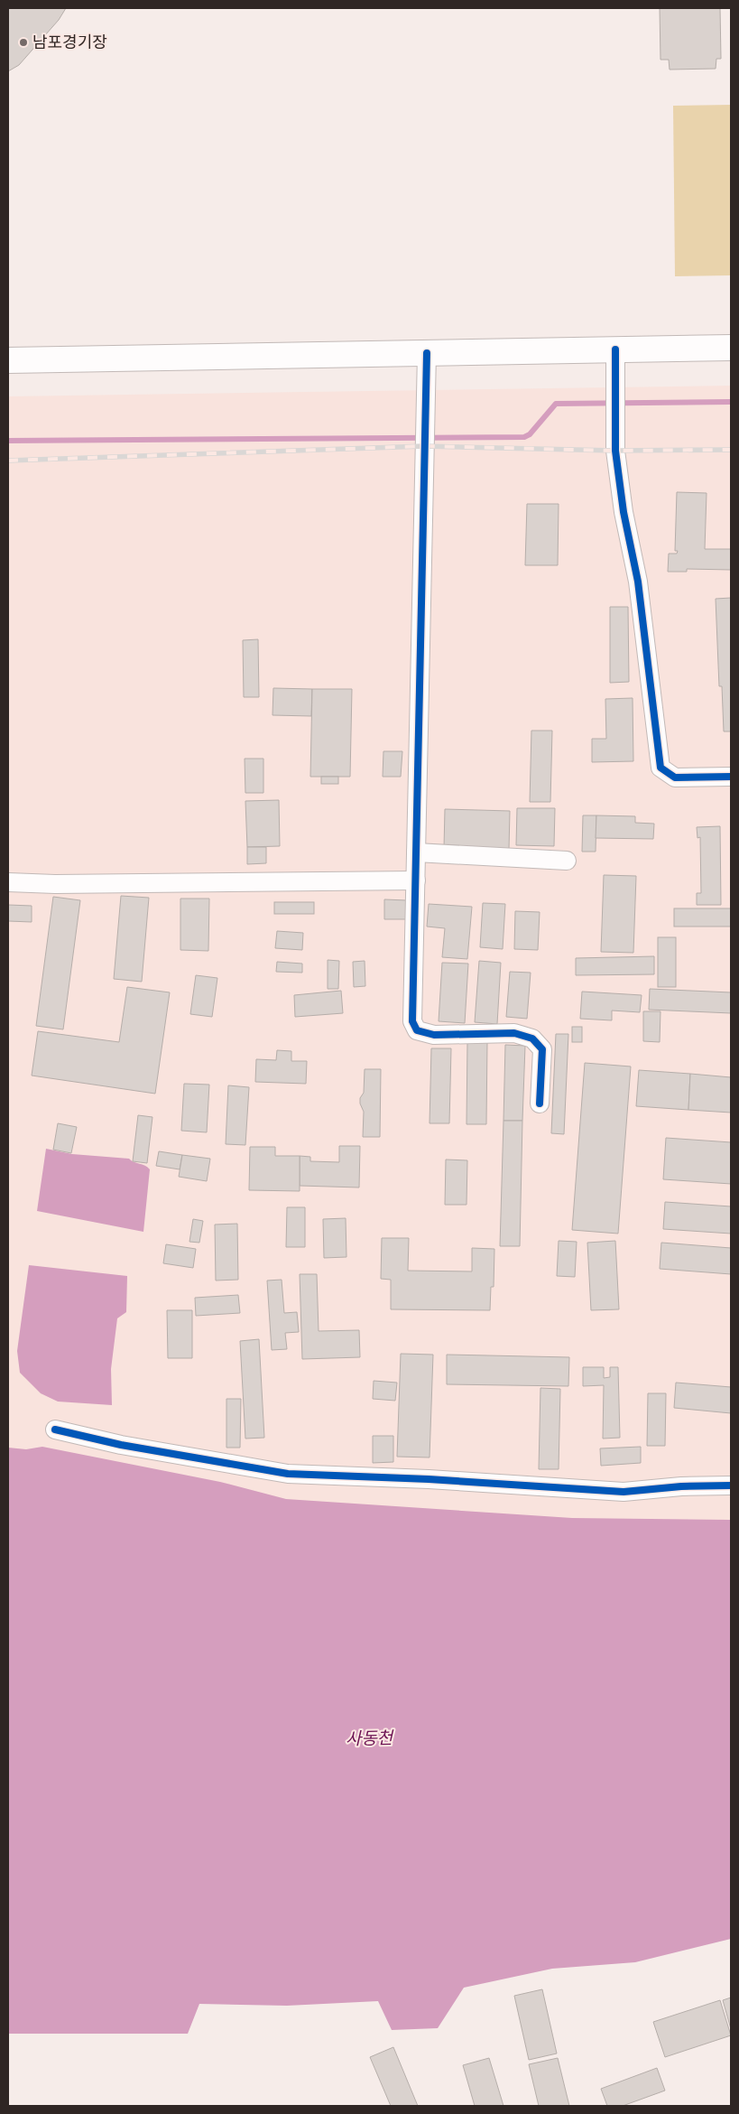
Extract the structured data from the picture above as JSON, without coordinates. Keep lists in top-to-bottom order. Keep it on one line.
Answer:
{"water":["사동천"],"places":["남포경기장"]}
